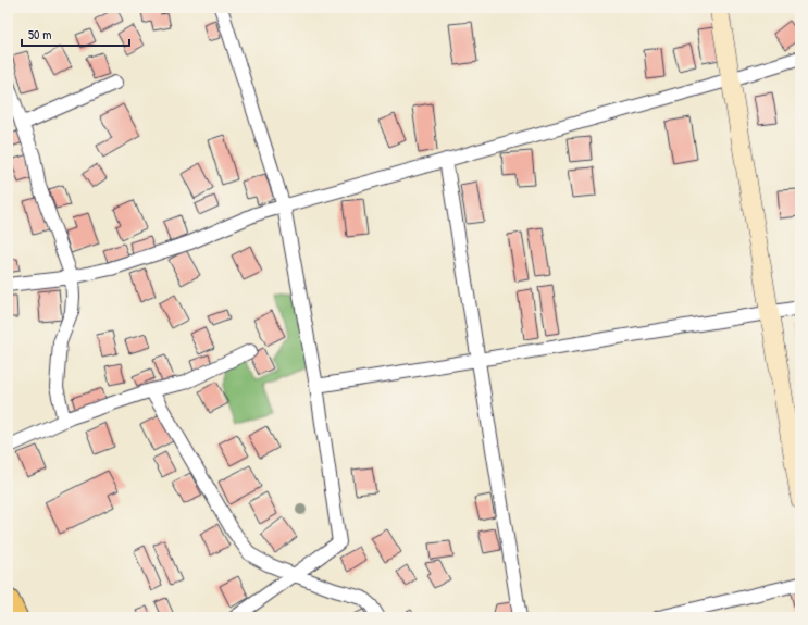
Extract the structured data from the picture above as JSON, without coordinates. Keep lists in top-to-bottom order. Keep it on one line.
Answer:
{"scale_bar":"50 m"}
